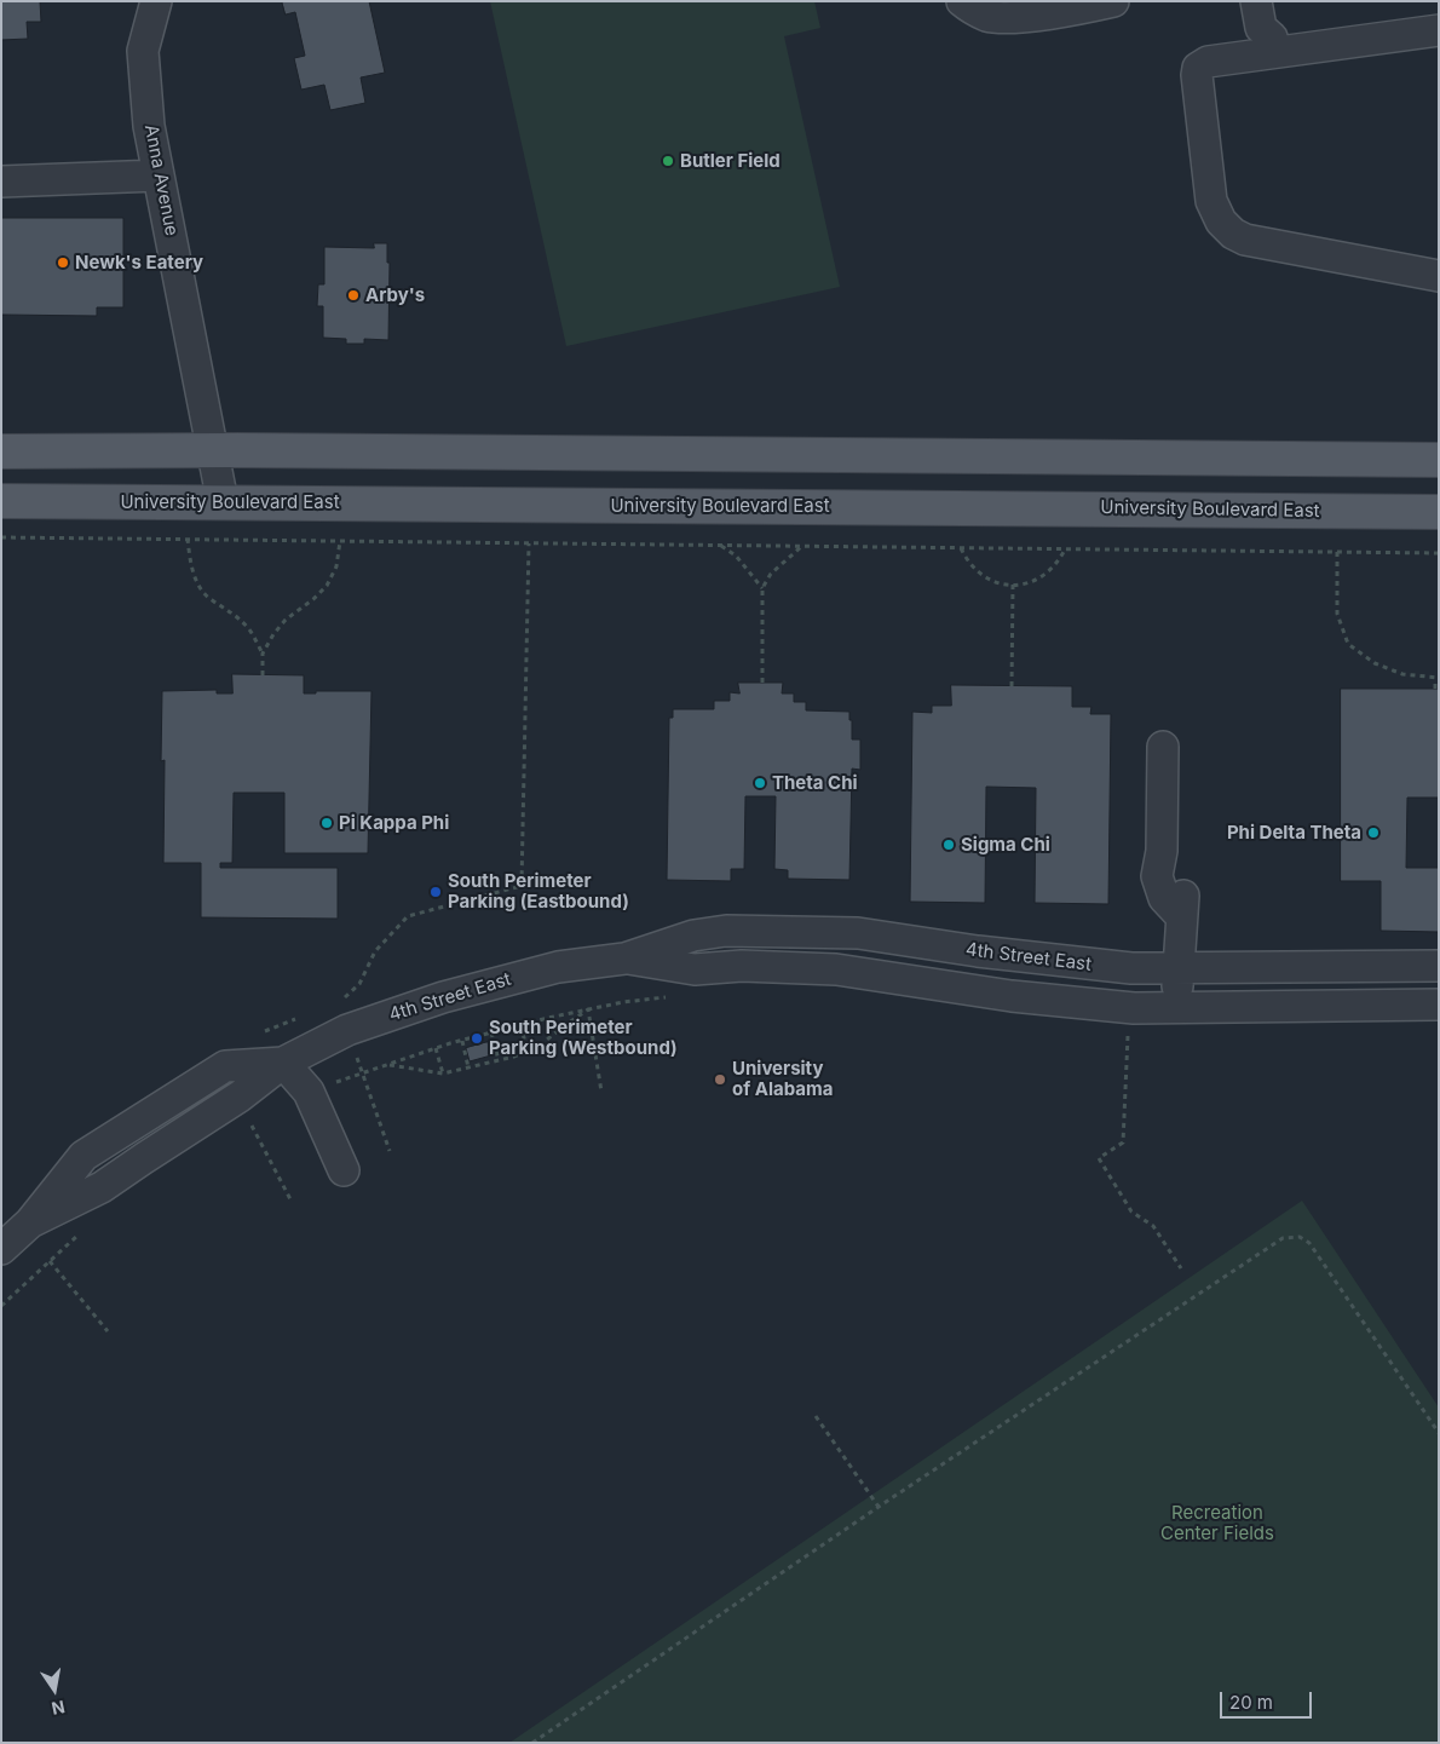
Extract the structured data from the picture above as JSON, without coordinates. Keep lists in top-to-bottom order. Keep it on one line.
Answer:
{"streets":{"main road":["University Boulevard East"],"street":["Anna Avenue","4th Street East"]},"crossings":[["Anna Avenue","University Boulevard East"]],"parks":["Recreation Center Fields"],"places":["Butler Field","Newk's Eatery","Arby's","Theta Chi","Pi Kappa Phi","Phi Delta Theta","Sigma Chi","South Perimeter Parking (Eastbound)","South Perimeter Parking (Westbound)","University of Alabama"],"scale_bar":"20 m","north":"bottom"}
